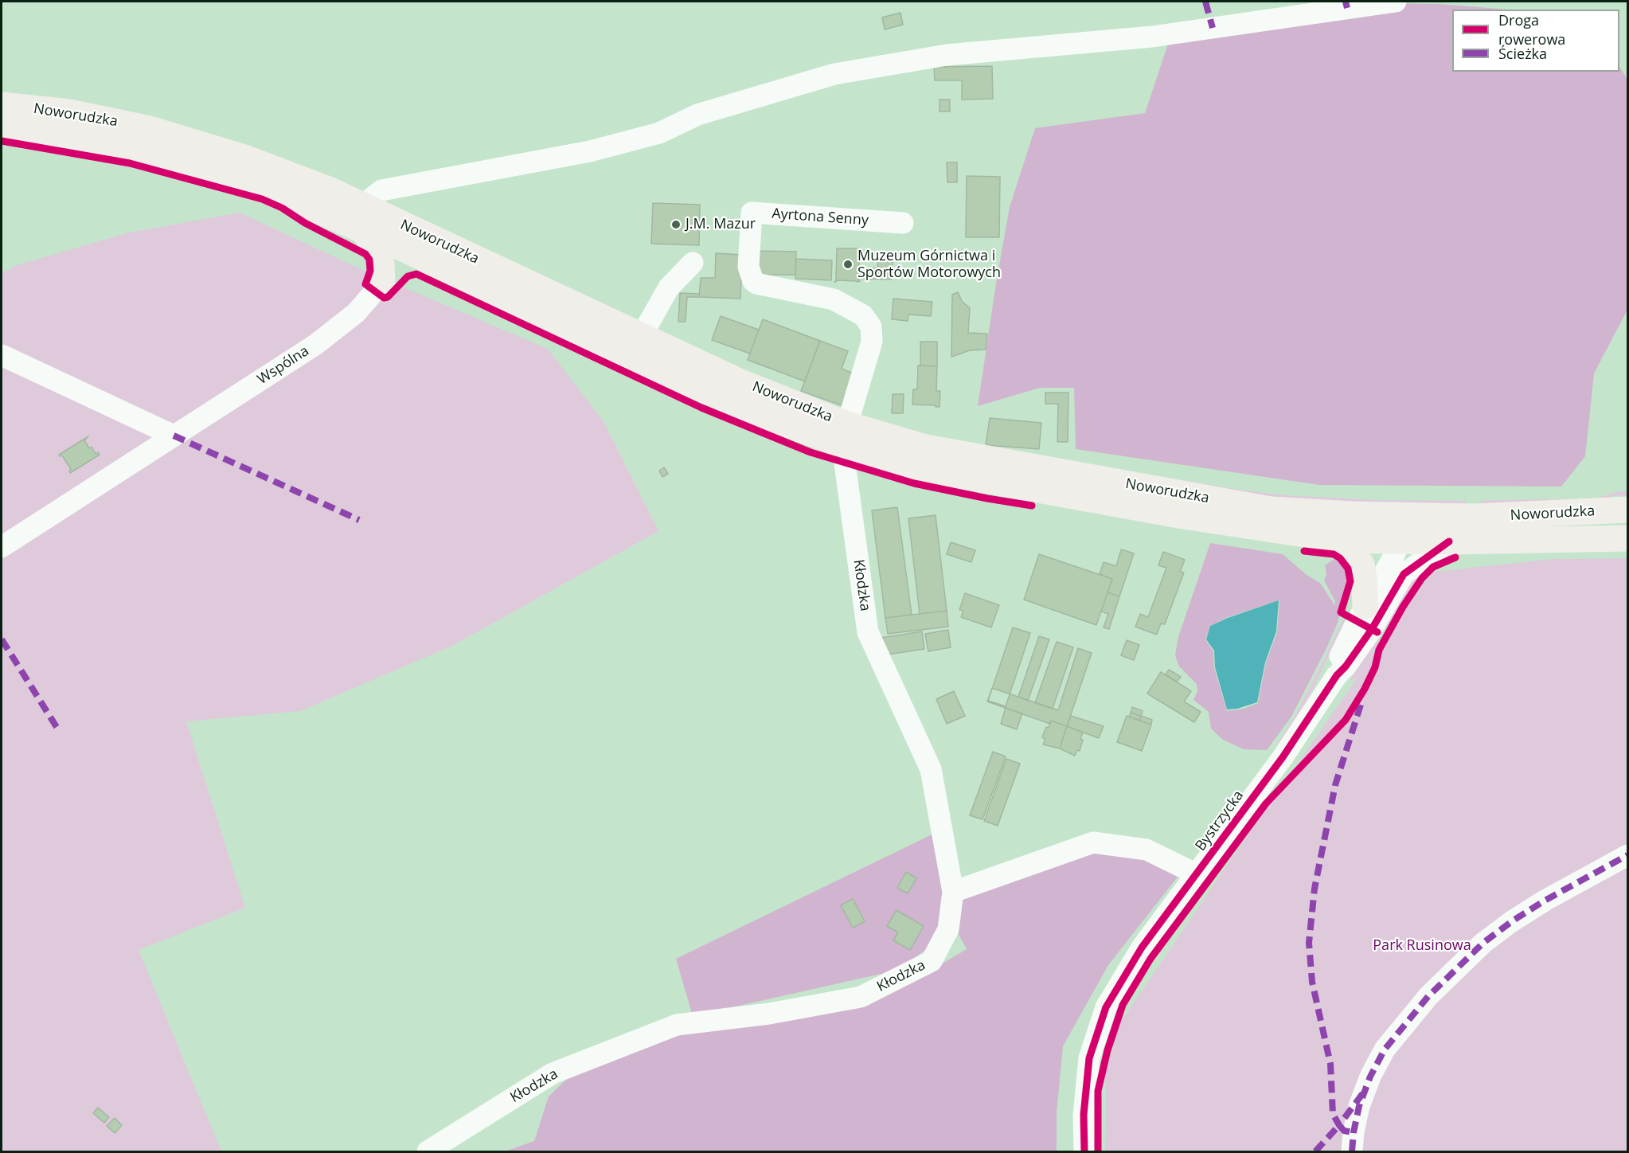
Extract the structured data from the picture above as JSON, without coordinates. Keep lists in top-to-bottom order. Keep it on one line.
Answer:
{"streets":{"main road":["Noworudzka"],"street":["Ayrtona Senny","Wspólna","Kłodzka","Bystrzycka"]},"crossings":[["Noworudzka","Ayrtona Senny"],["Noworudzka","Kłodzka"],["Noworudzka","Bystrzycka"],["Ayrtona Senny","Kłodzka"]],"parks":["Park Rusinowa"],"places":["J.M. Mazur","Muzeum Górnictwa i Sportów Motorowych"],"legend":["Droga rowerowa","Ścieżka"]}
